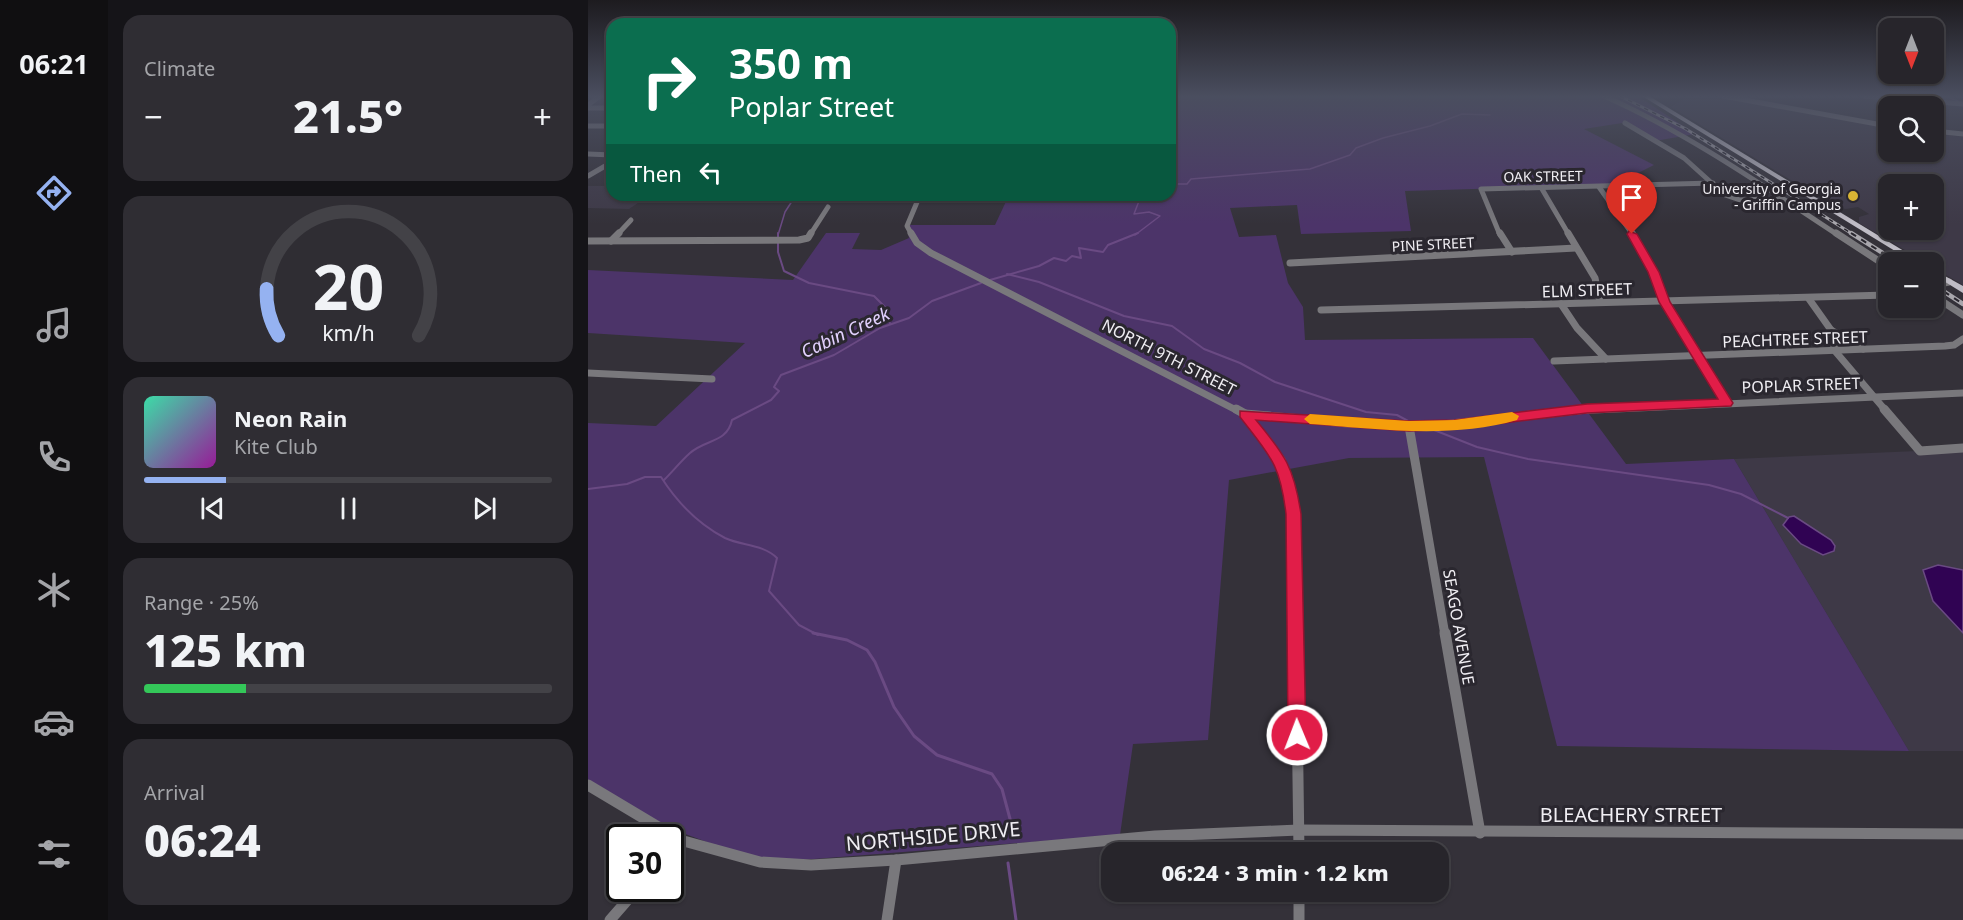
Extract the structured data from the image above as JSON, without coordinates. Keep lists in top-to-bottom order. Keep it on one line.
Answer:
{"streets":{"street":["OAK STREET","PINE STREET","ELM STREET","PEACHTREE STREET","NORTH 9TH STREET","POPLAR STREET","SEAGO AVENUE","BLEACHERY STREET","NORTHSIDE DRIVE"]},"crossings":[["OAK STREET","PINE STREET"],["NORTH 9TH STREET","POPLAR STREET"],["NORTH 9TH STREET","BLEACHERY STREET"],["NORTH 9TH STREET","NORTHSIDE DRIVE"],["POPLAR STREET","SEAGO AVENUE"],["SEAGO AVENUE","BLEACHERY STREET"],["BLEACHERY STREET","NORTHSIDE DRIVE"]],"water":["Cabin Creek"],"places":["University of Georgia - Griffin Campus"],"north":"bottom","page":{"tabs":"06:21","tile":["Climate",["Range · 25%","125 km"],["Arrival","06:24"]],"map_buttons":["+","−"],"turn":["350 m","Poplar Street"],"heat":["−","21.5°","+"],"then":"Then","song":["Neon Rain","Kite Club"],"limit":"30","trip":"06:24 · 3 min · 1.2 km","gauge":["20","km/h"]}}
